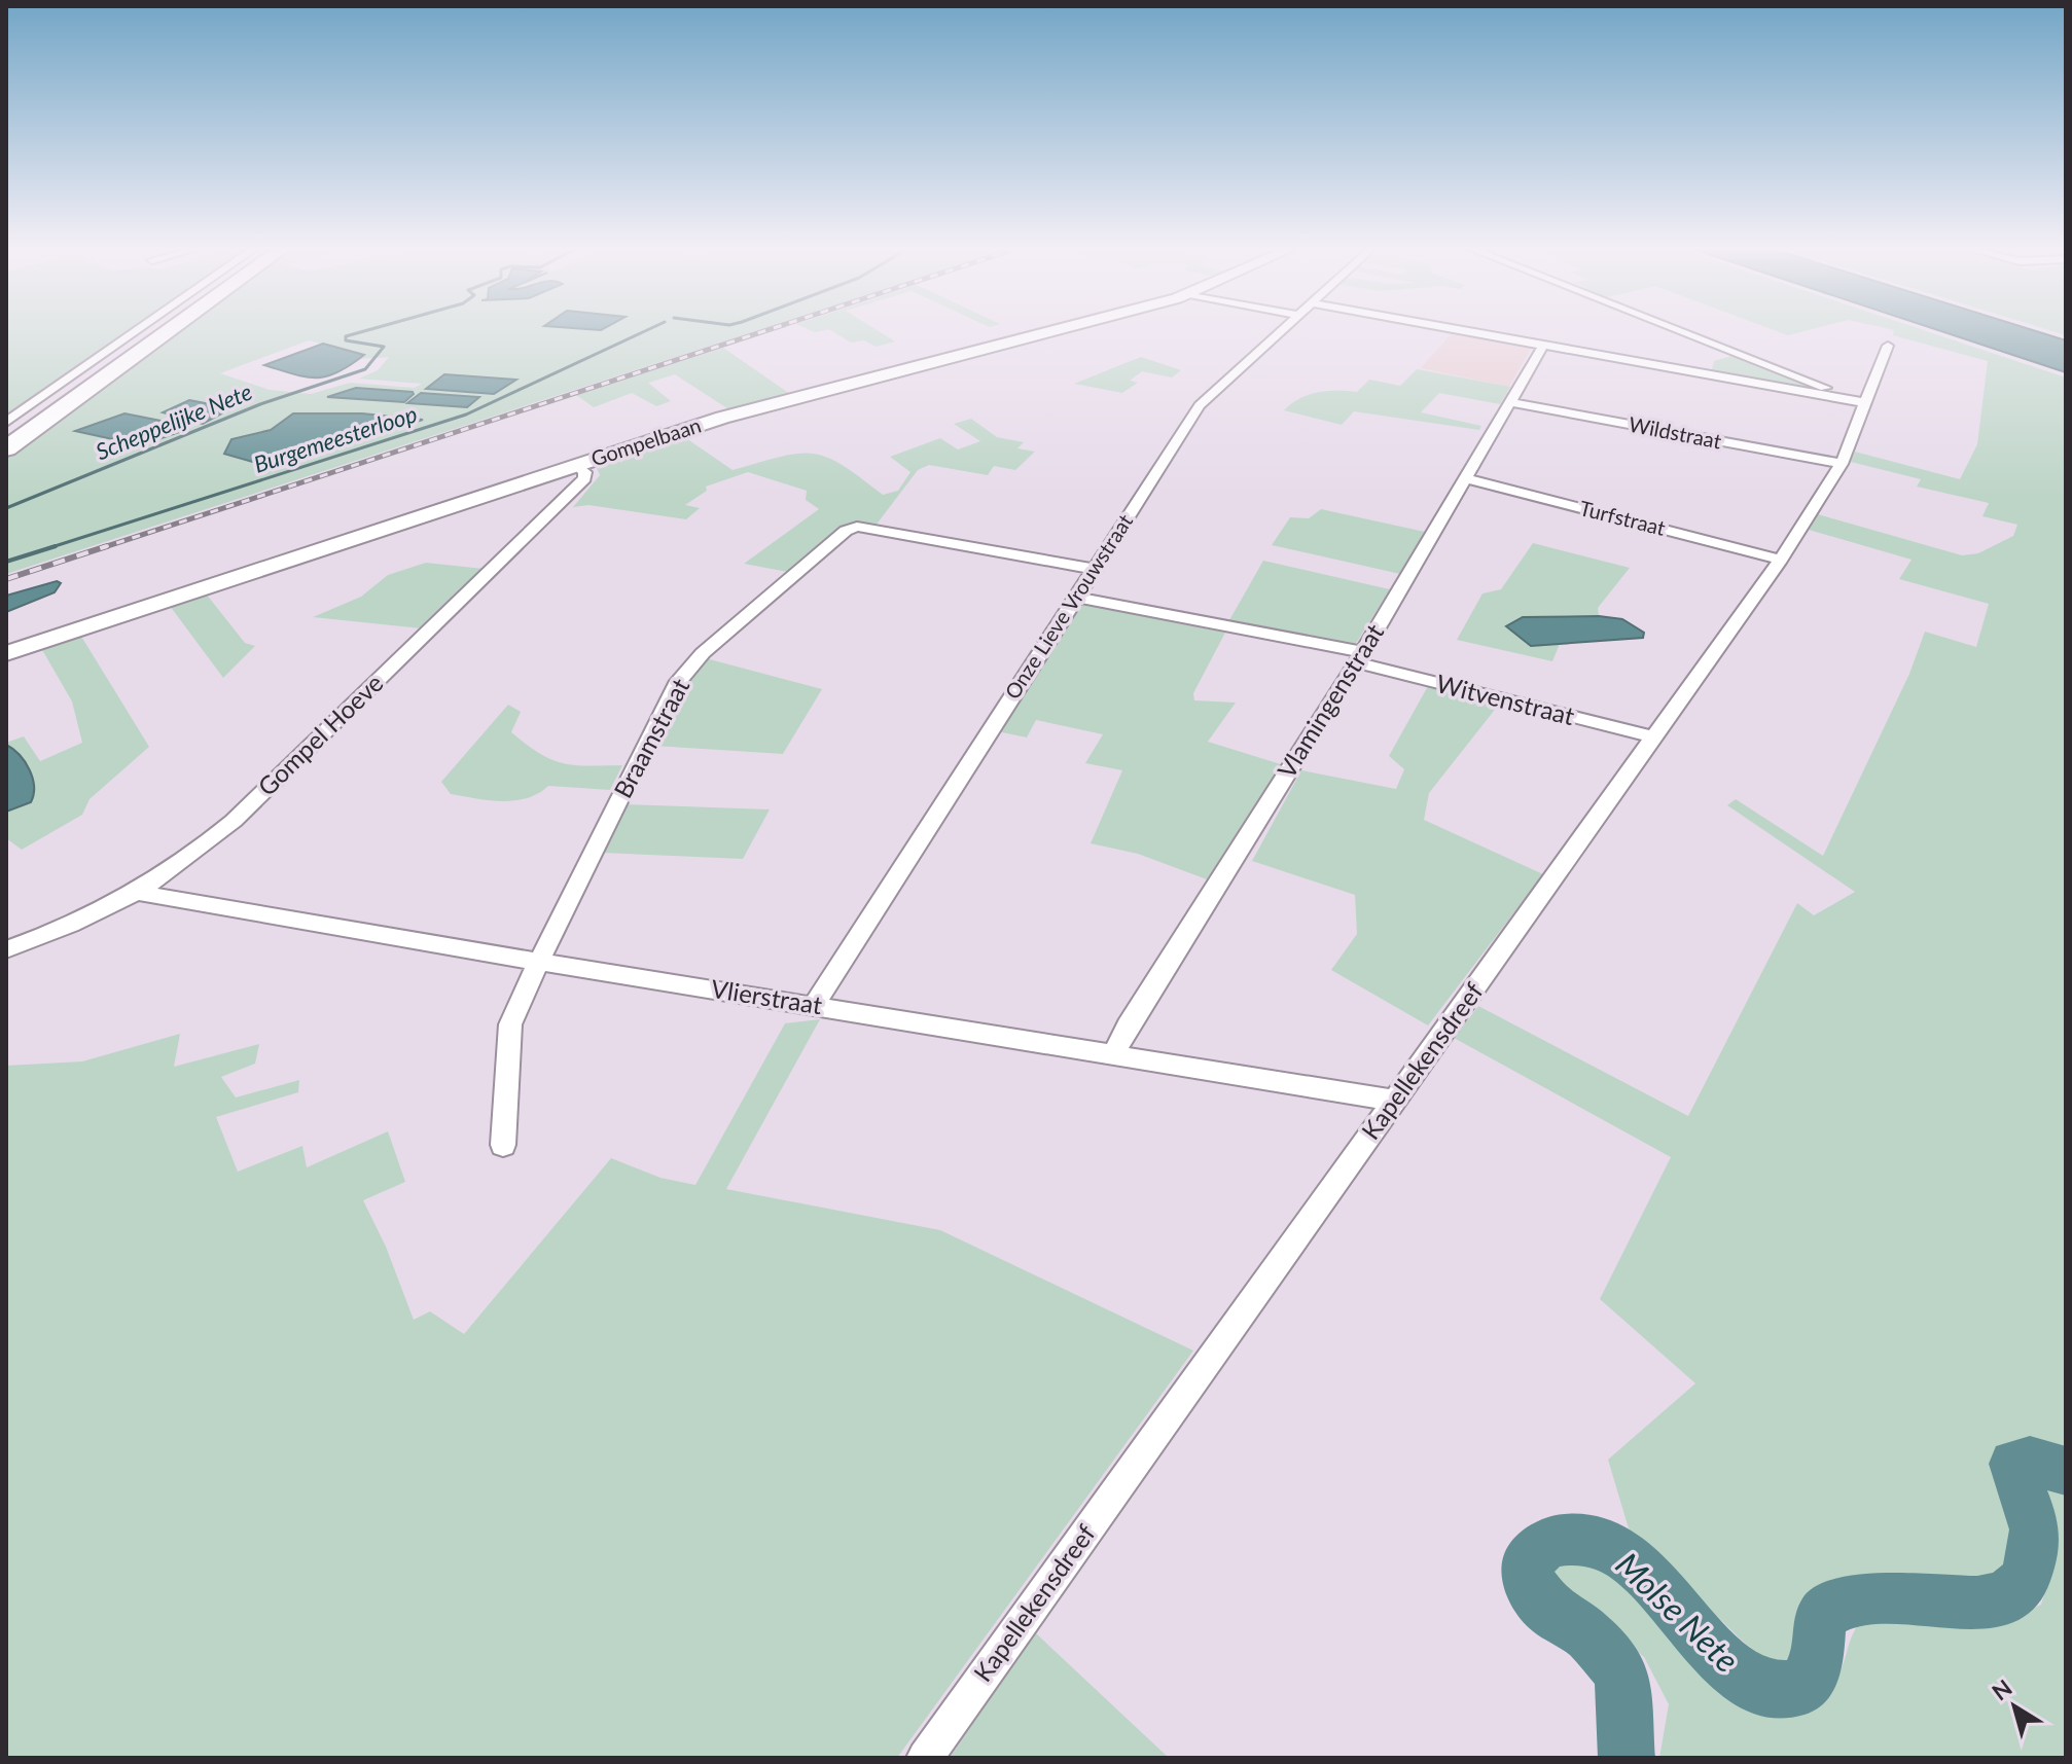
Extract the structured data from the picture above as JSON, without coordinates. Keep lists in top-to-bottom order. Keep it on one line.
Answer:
{"streets":{"street":["Wildstraat","Gompelbaan","Turfstraat","Onze Lieve Vrouwstraat","Witvenstraat","Vlamingenstraat","Gompel Hoeve","Braamstraat","Vlierstraat","Kapellekensdreef"]},"crossings":[["Wildstraat","Vlamingenstraat"],["Wildstraat","Kapellekensdreef"],["Gompelbaan","Gompel Hoeve"],["Turfstraat","Vlamingenstraat"],["Turfstraat","Kapellekensdreef"],["Onze Lieve Vrouwstraat","Witvenstraat"],["Onze Lieve Vrouwstraat","Braamstraat"],["Onze Lieve Vrouwstraat","Vlierstraat"],["Witvenstraat","Vlamingenstraat"],["Witvenstraat","Kapellekensdreef"],["Vlamingenstraat","Vlierstraat"],["Gompel Hoeve","Vlierstraat"],["Braamstraat","Vlierstraat"],["Vlierstraat","Kapellekensdreef"]],"water":["Scheppelijke Nete","Burgemeesterloop","Molse Nete"],"north":"top left"}
